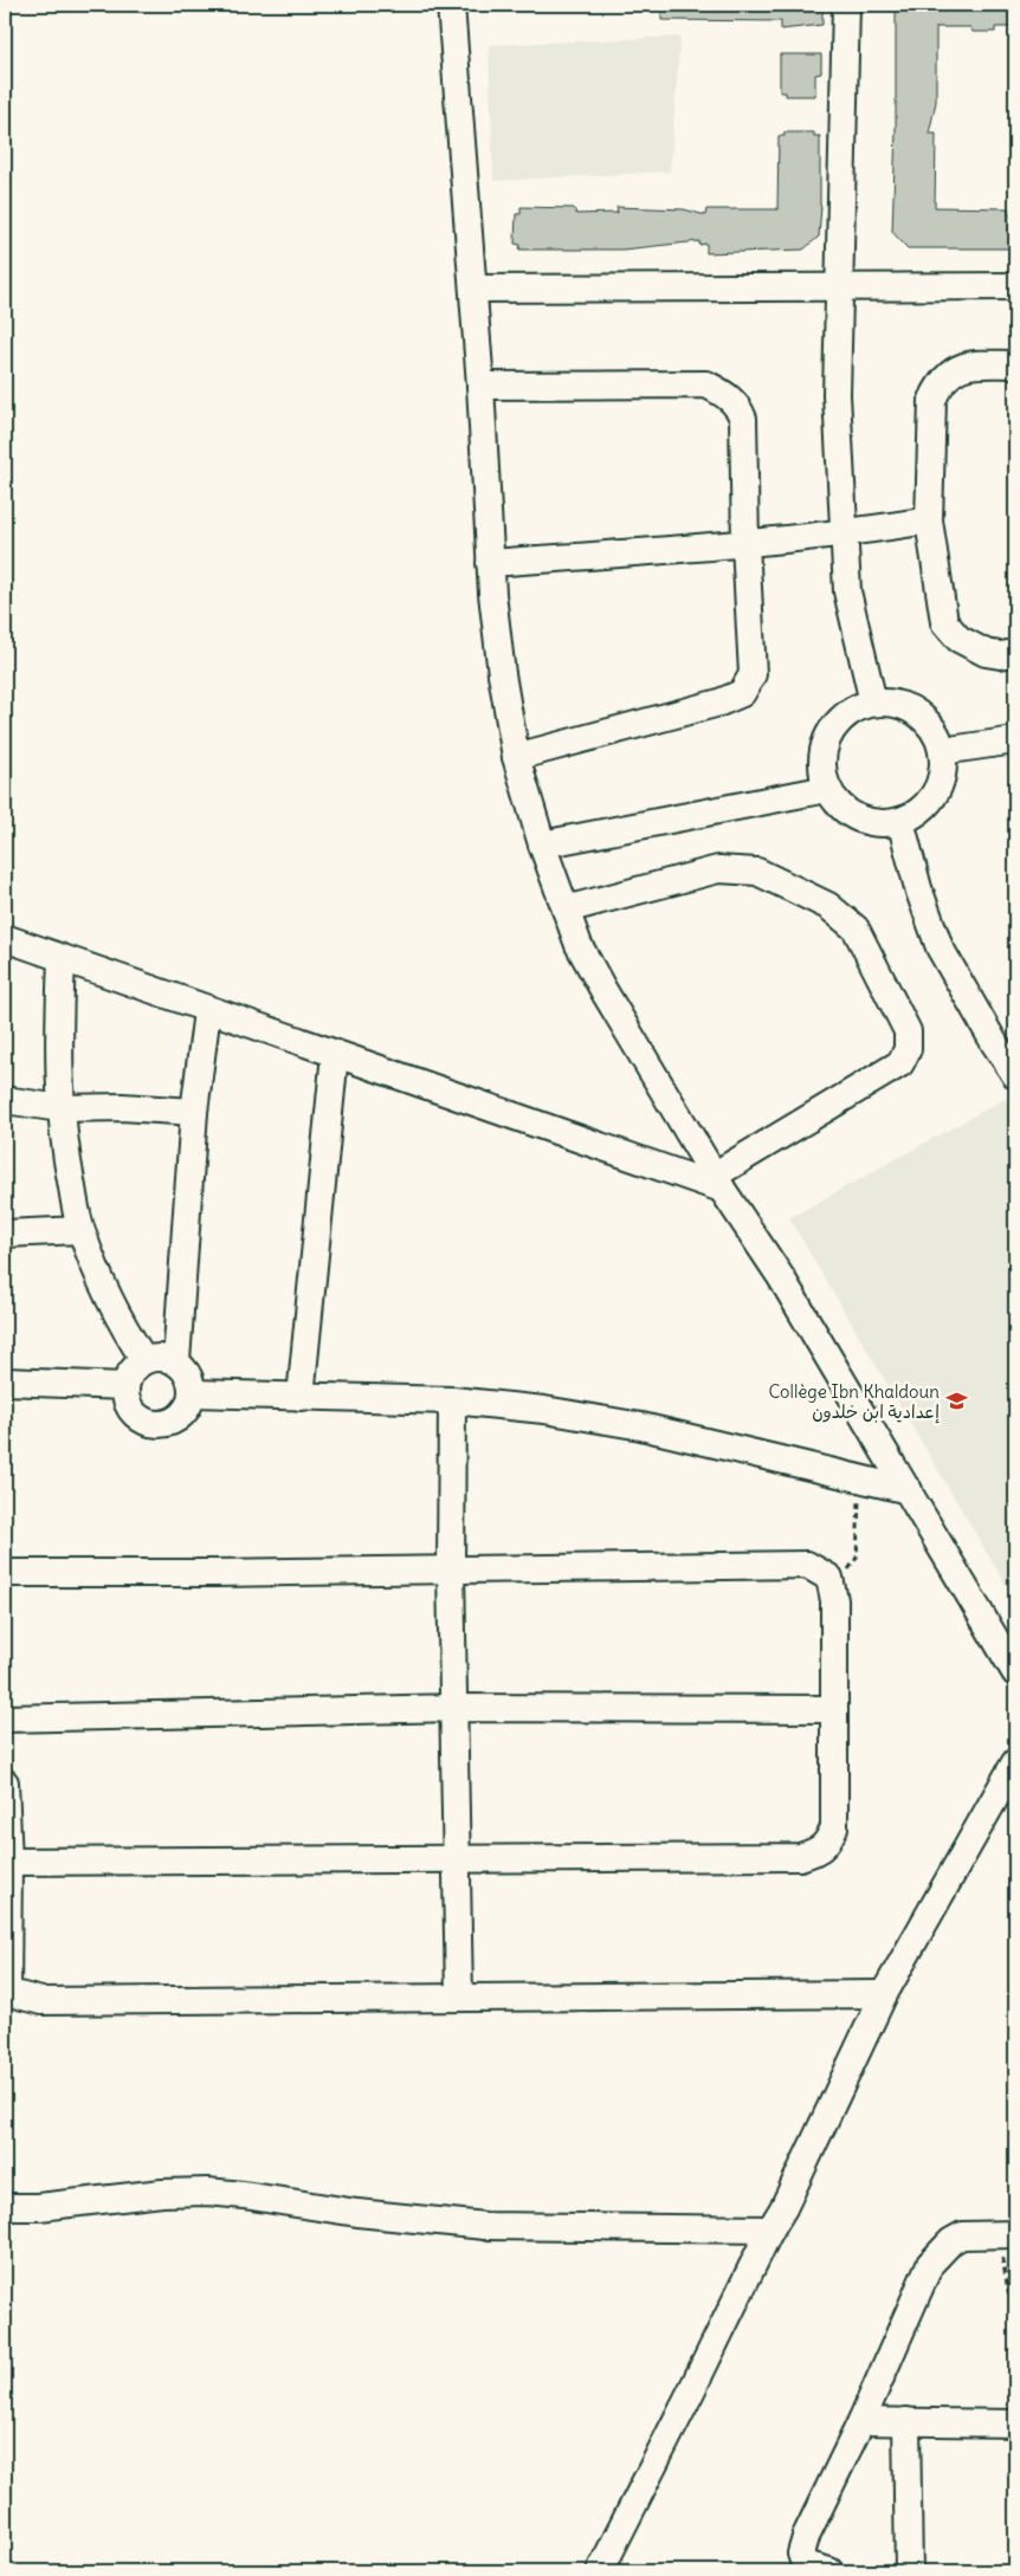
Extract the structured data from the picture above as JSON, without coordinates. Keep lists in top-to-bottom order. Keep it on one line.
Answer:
{"places":{"school or university":["Collège Ibn Khaldoun إعدادية ابن خلدون"]}}
